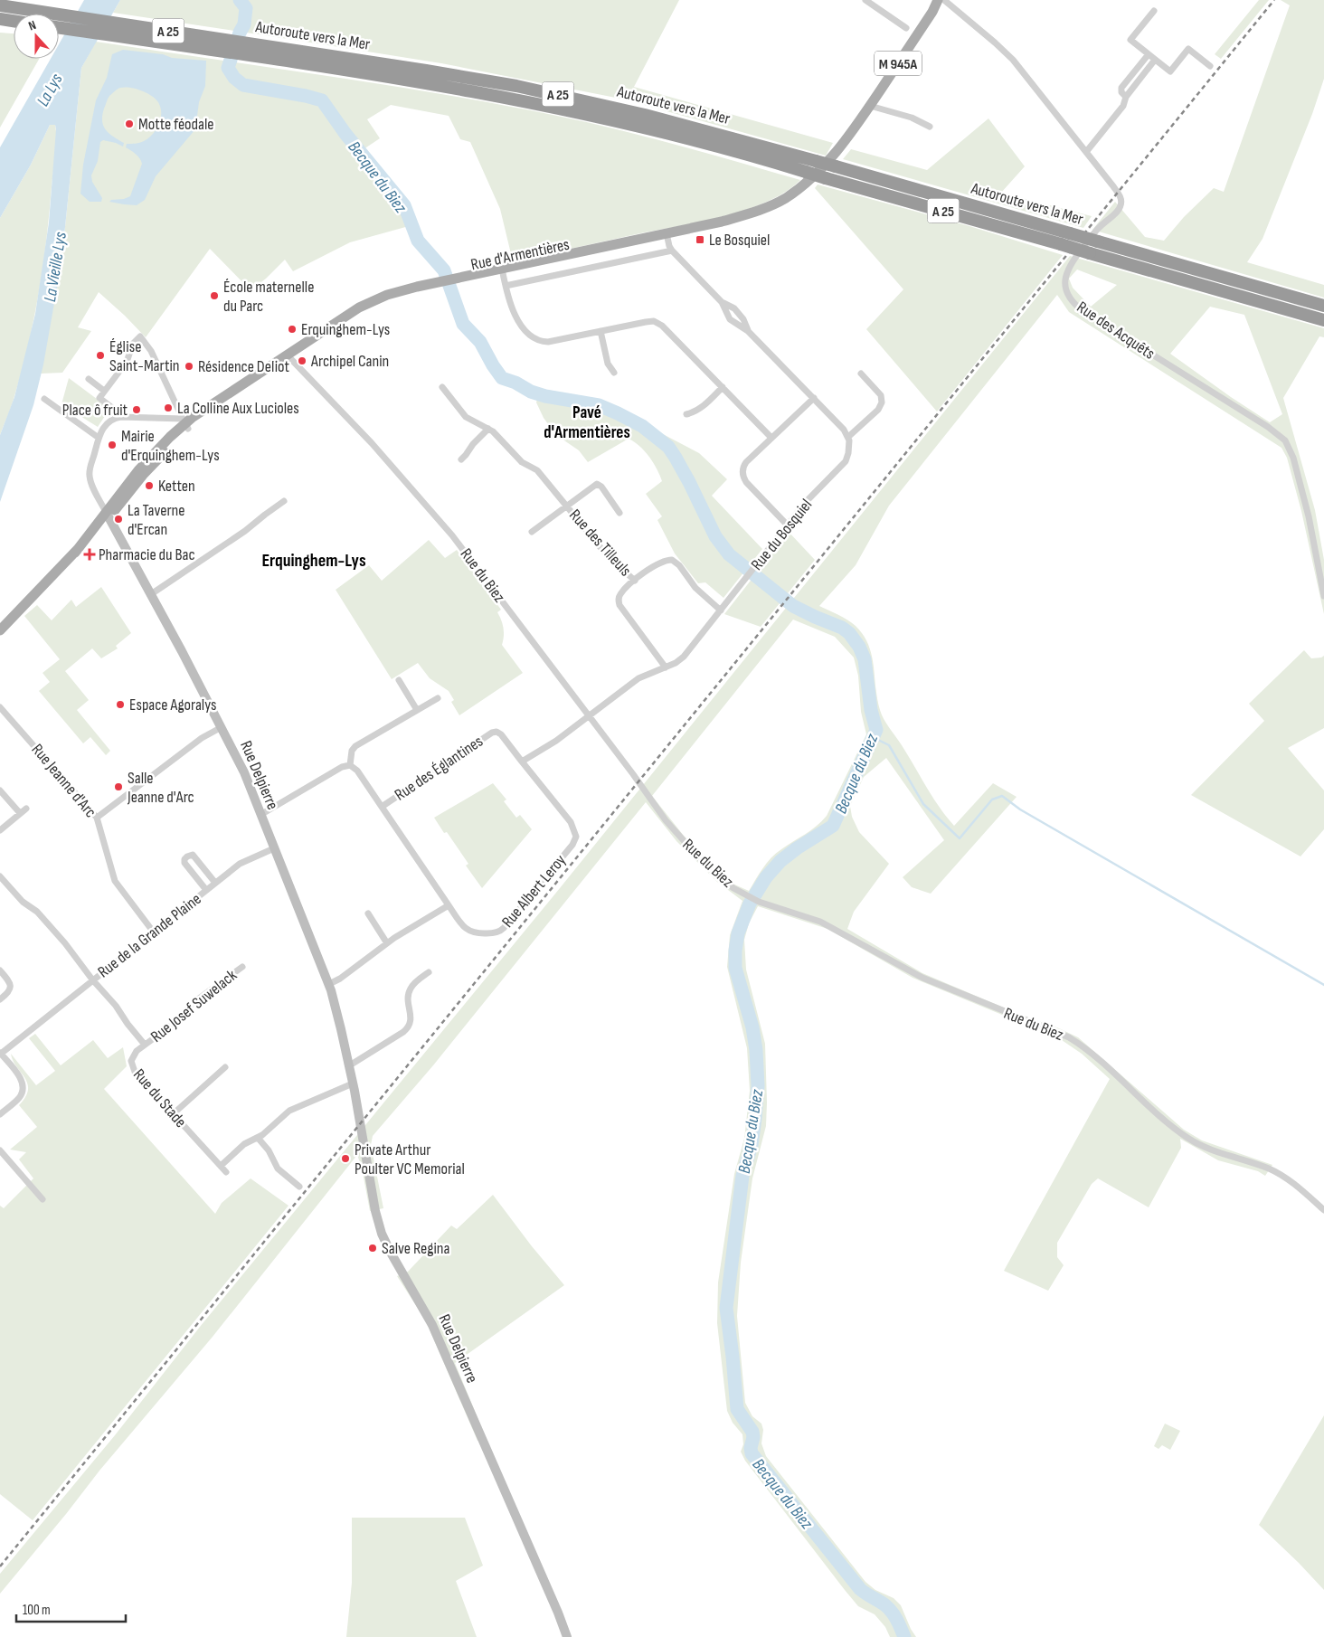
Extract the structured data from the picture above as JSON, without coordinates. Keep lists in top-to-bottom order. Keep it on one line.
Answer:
{"streets":{"highway":["A 25","Autoroute vers la Mer"],"main road":["M 945A","Rue d'Armentières"],"street":["Rue des Acquêts","Rue du Bosquiel","Rue des Tilleuls","Rue du Biez","Rue des Églantines","Rue Delpierre","Rue Jeanne d'Arc","Rue Albert Leroy","Rue de la Grande Plaine","Rue Josef Suwelack","Rue du Stade"]},"crossings":[["M 945A","Rue d'Armentières"],["M 945A","Rue Delpierre"],["Rue d'Armentières","Rue du Biez"],["Rue du Bosquiel","Rue du Biez"],["Rue des Églantines","Rue Albert Leroy"],["Rue Delpierre","Rue de la Grande Plaine"],["Rue Jeanne d'Arc","Rue de la Grande Plaine"],["Rue de la Grande Plaine","Rue du Stade"],["Rue Josef Suwelack","Rue du Stade"]],"districts":["Pavé d'Armentières","Erquinghem-Lys"],"water":["La Lys","Becque du Biez","La Vieille Lys"],"places":{"other":["Motte féodale","École maternelle du Parc","Erquinghem-Lys","Église Saint-Martin","Archipel Canin","Résidence Deliot","La Colline Aux Lucioles","Place ô fruit","Mairie d'Erquinghem-Lys","Ketten","La Taverne d'Ercan","Espace Agoralys","Salle Jeanne d'Arc","Private Arthur Poulter VC Memorial","Salve Regina"],"transit":["Le Bosquiel"],"health":["Pharmacie du Bac"]},"scale_bar":"100 m","north":"top"}
